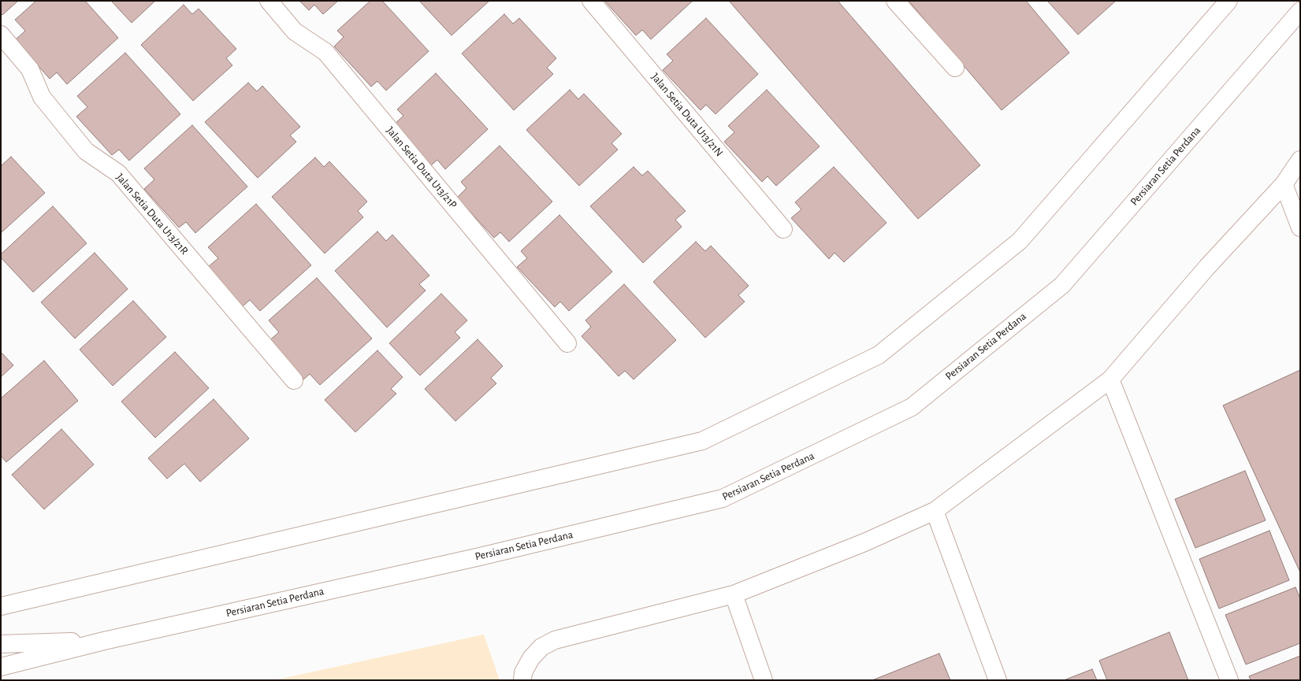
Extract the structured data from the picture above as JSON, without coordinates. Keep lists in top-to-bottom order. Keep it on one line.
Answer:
{"streets":{"main road":["Jalan Setia Duta U13/21N","Persiaran Setia Perdana","Jalan Setia Duta U13/21P","Jalan Setia Duta U13/21R"]}}
